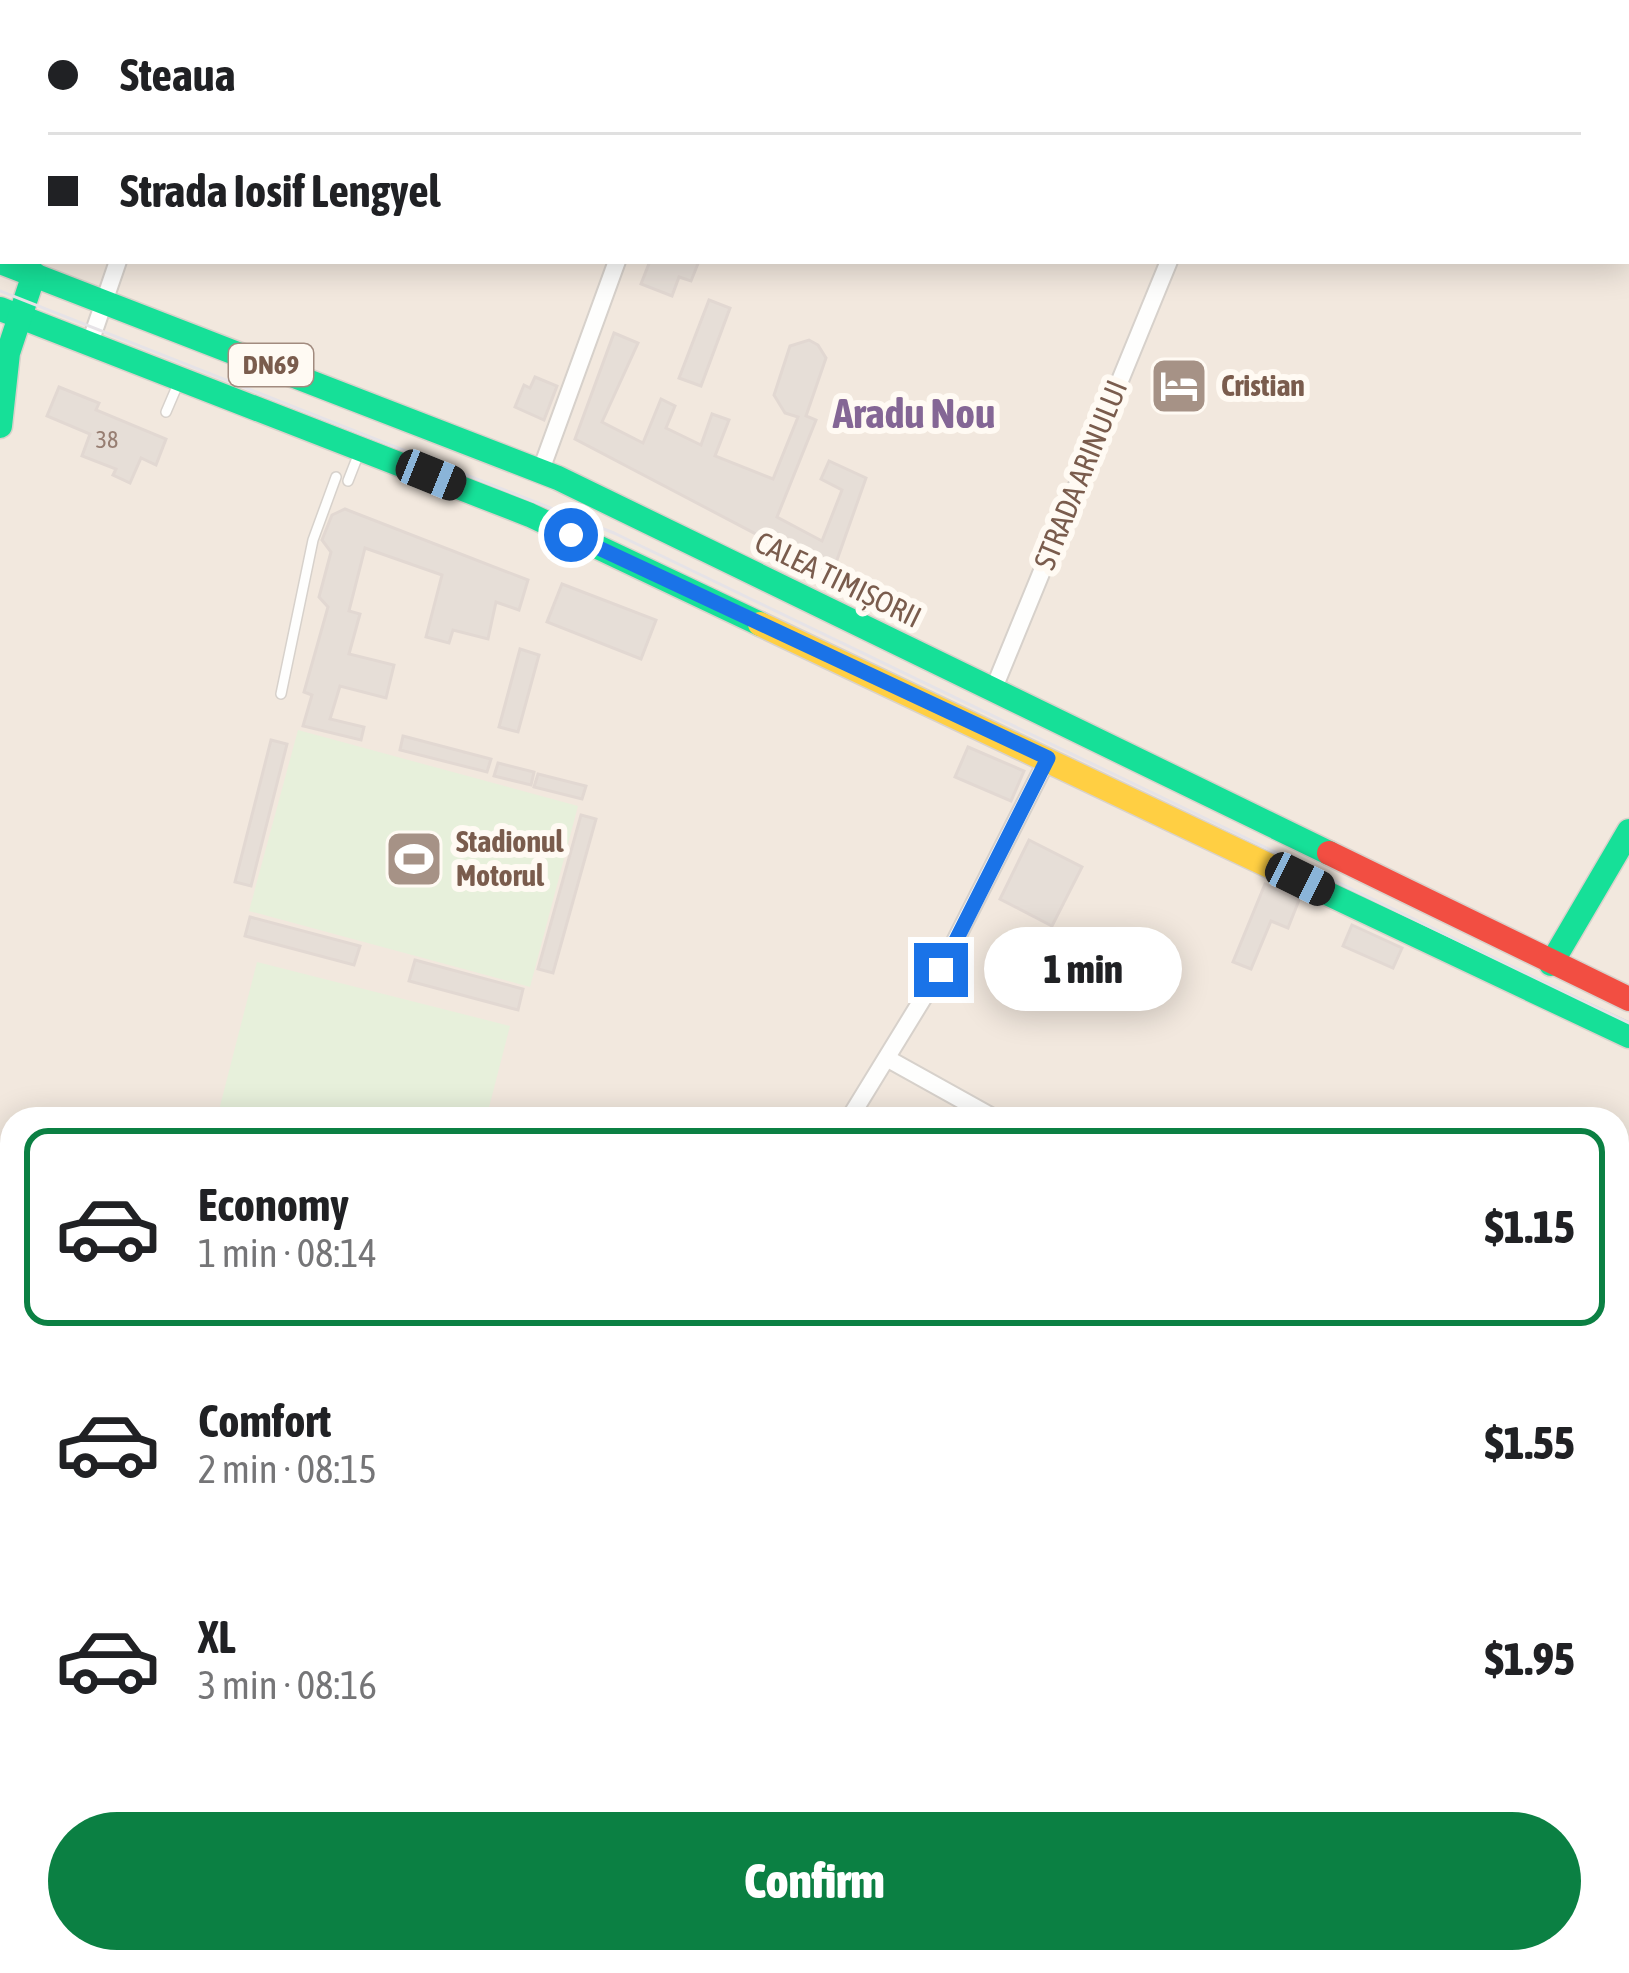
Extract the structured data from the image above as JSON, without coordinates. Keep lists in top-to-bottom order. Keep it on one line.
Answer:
{"streets":{"main road":["DN69","CALEA TIMIȘORII"],"street":["STRADA ARINULUI"]},"crossings":[["STRADA ARINULUI","CALEA TIMIȘORII"]],"districts":["Aradu Nou"],"places":{"hotel":["Cristian"],"sports":["Stadionul Motorul"]},"house_numbers":["38"],"page":{"banner":["Steaua","Strada Iosif Lengyel"],"bubble":"1 min","list":[{"name":"Economy","note":"1 min · 08:14","value":"$1.15"},{"name":"Comfort","note":"2 min · 08:15","value":"$1.55"},{"name":"XL","note":"3 min · 08:16","value":"$1.95"}],"buttons":"Confirm"}}
